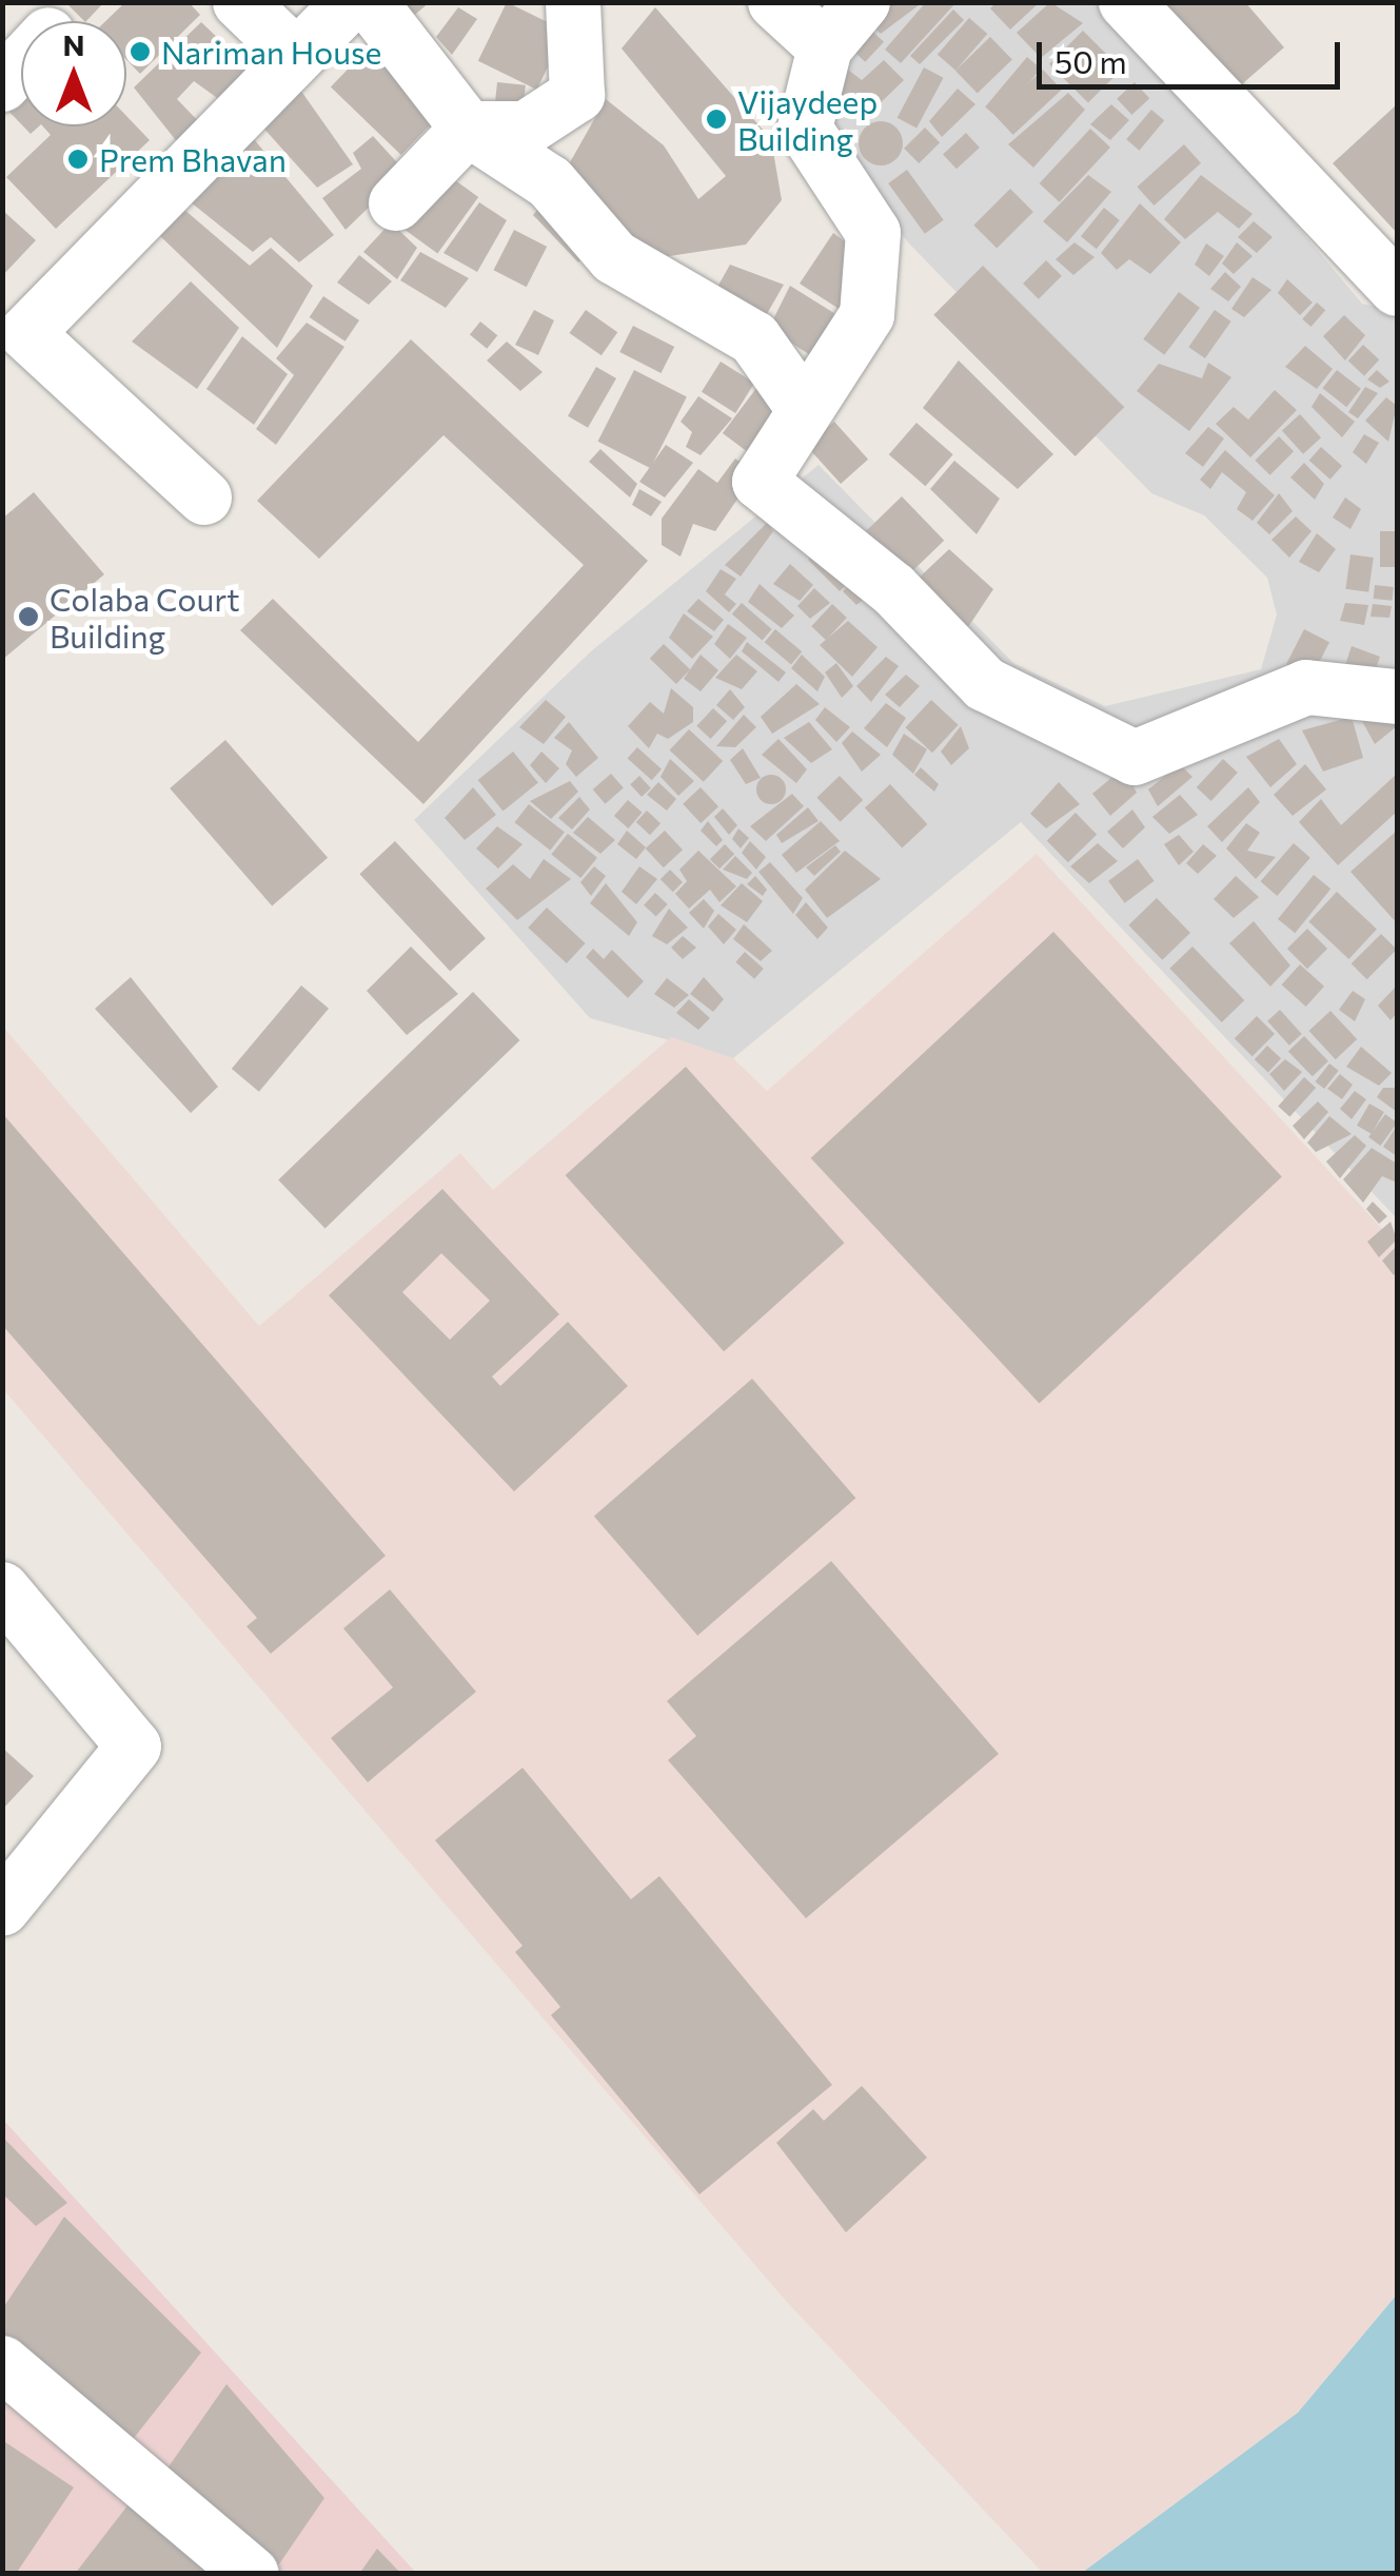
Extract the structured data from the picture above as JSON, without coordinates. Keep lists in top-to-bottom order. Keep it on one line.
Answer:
{"places":["Nariman House","Vijaydeep Building","Prem Bhavan","Colaba Court Building"],"scale_bar":"50 m","north":"top"}
